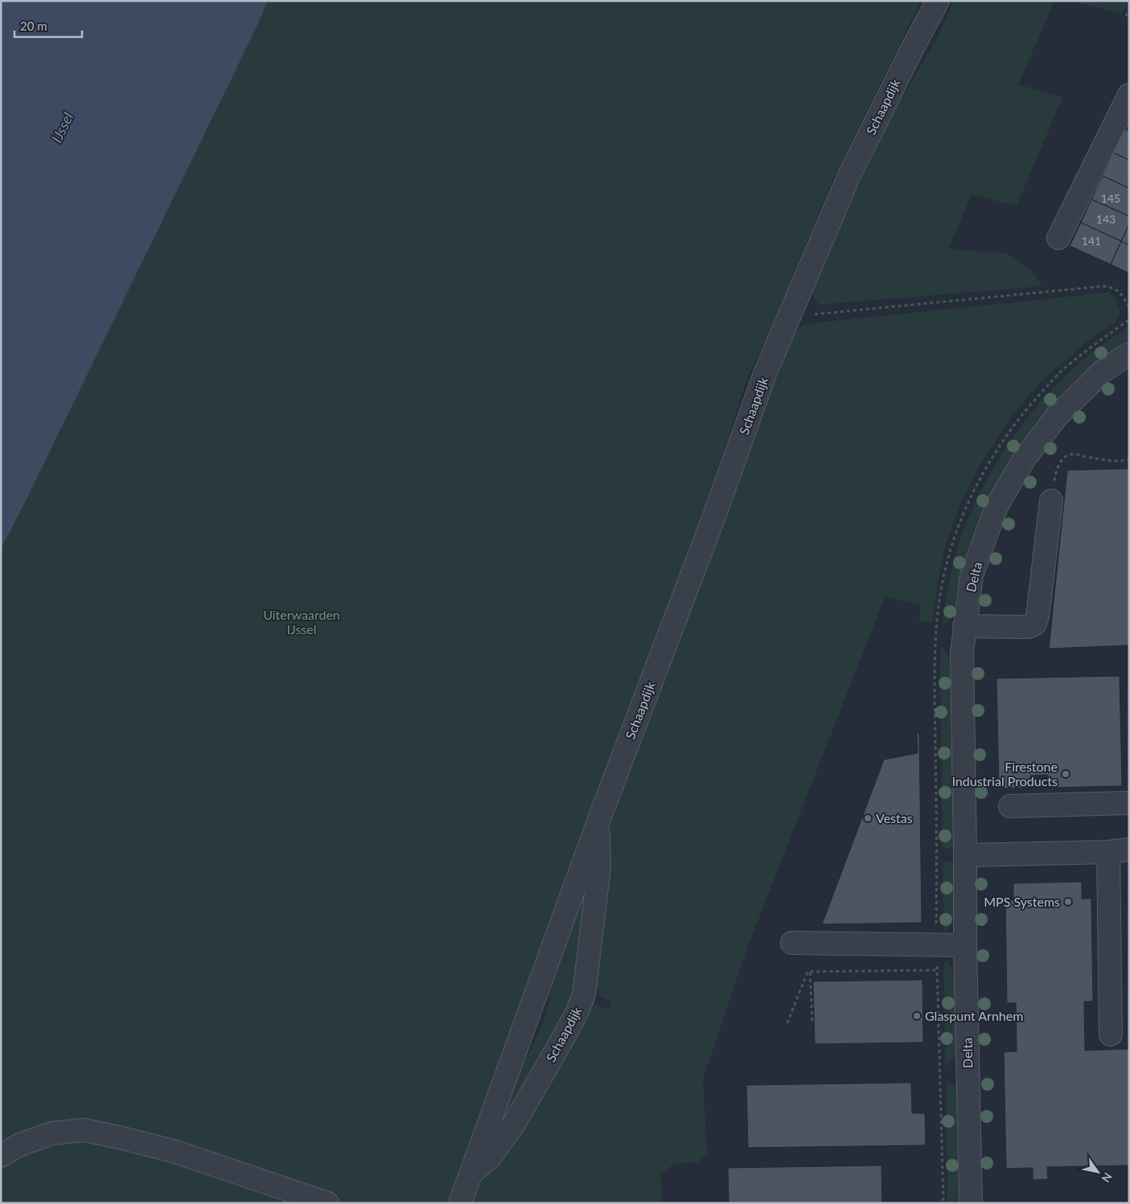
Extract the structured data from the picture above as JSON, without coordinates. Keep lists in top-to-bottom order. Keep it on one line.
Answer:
{"streets":{"street":["Schaapdijk","Delta"]},"water":["IJssel"],"parks":["Uiterwaarden IJssel"],"places":["Firestone Industrial Products","Vestas","MPS Systems","Glaspunt Arnhem"],"house_numbers":["145","143","141"],"scale_bar":"20 m","north":"bottom right"}
